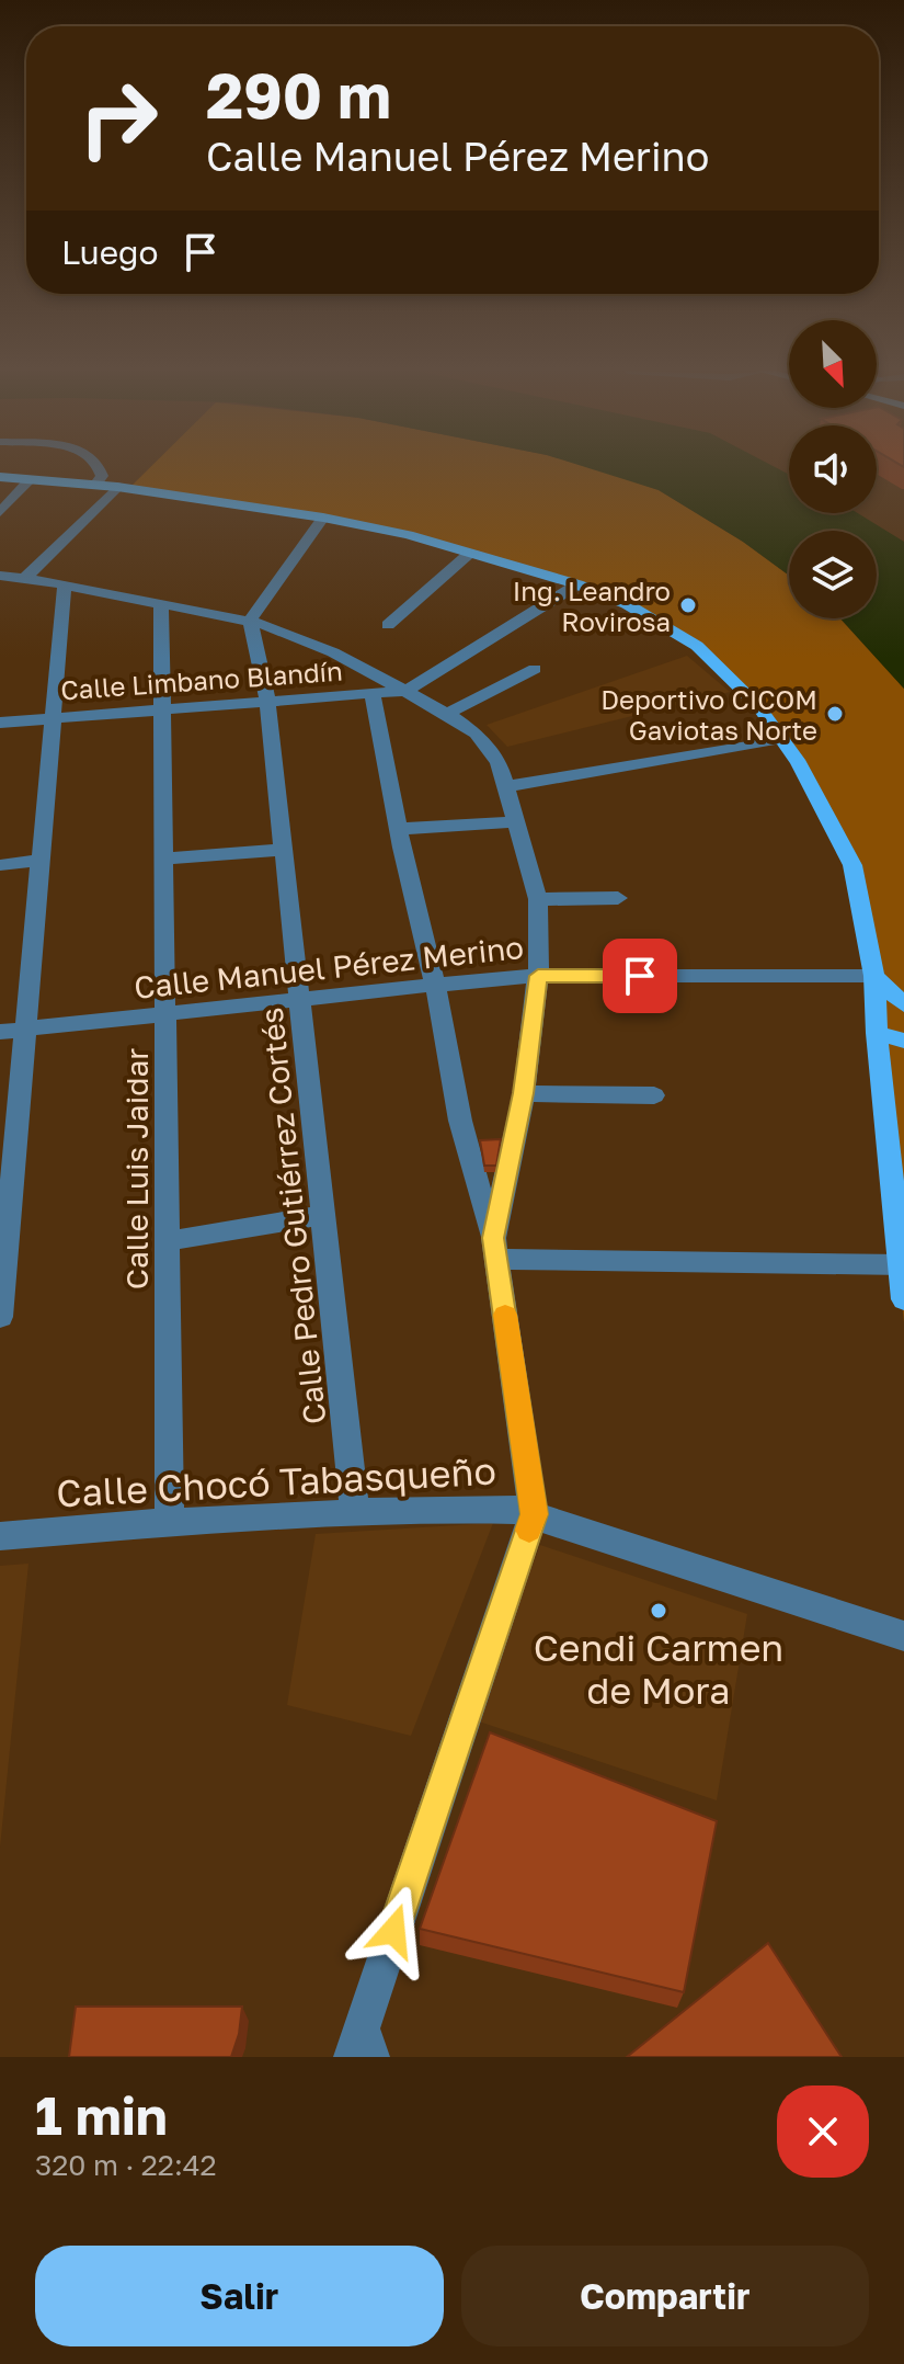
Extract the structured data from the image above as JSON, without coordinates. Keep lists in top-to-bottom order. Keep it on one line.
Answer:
{"streets":{"street":["Calle Limbano Blandín","Calle Manuel Pérez Merino","Calle Luis Jaidar","Calle Pedro Gutiérrez Cortés","Calle Chocó Tabasqueño"]},"crossings":[["Calle Limbano Blandín","Calle Luis Jaidar"],["Calle Limbano Blandín","Calle Pedro Gutiérrez Cortés"],["Calle Manuel Pérez Merino","Calle Luis Jaidar"],["Calle Manuel Pérez Merino","Calle Pedro Gutiérrez Cortés"],["Calle Luis Jaidar","Calle Chocó Tabasqueño"],["Calle Pedro Gutiérrez Cortés","Calle Chocó Tabasqueño"]],"places":["Ing. Leandro Rovirosa","Deportivo CICOM Gaviotas Norte","Cendi Carmen de Mora"],"north":"bottom right","page":{"turn":["290 m","Calle Manuel Pérez Merino"],"then":"Luego","heading":["1 min","320 m · 22:42"],"buttons":["Salir","Compartir"]}}
